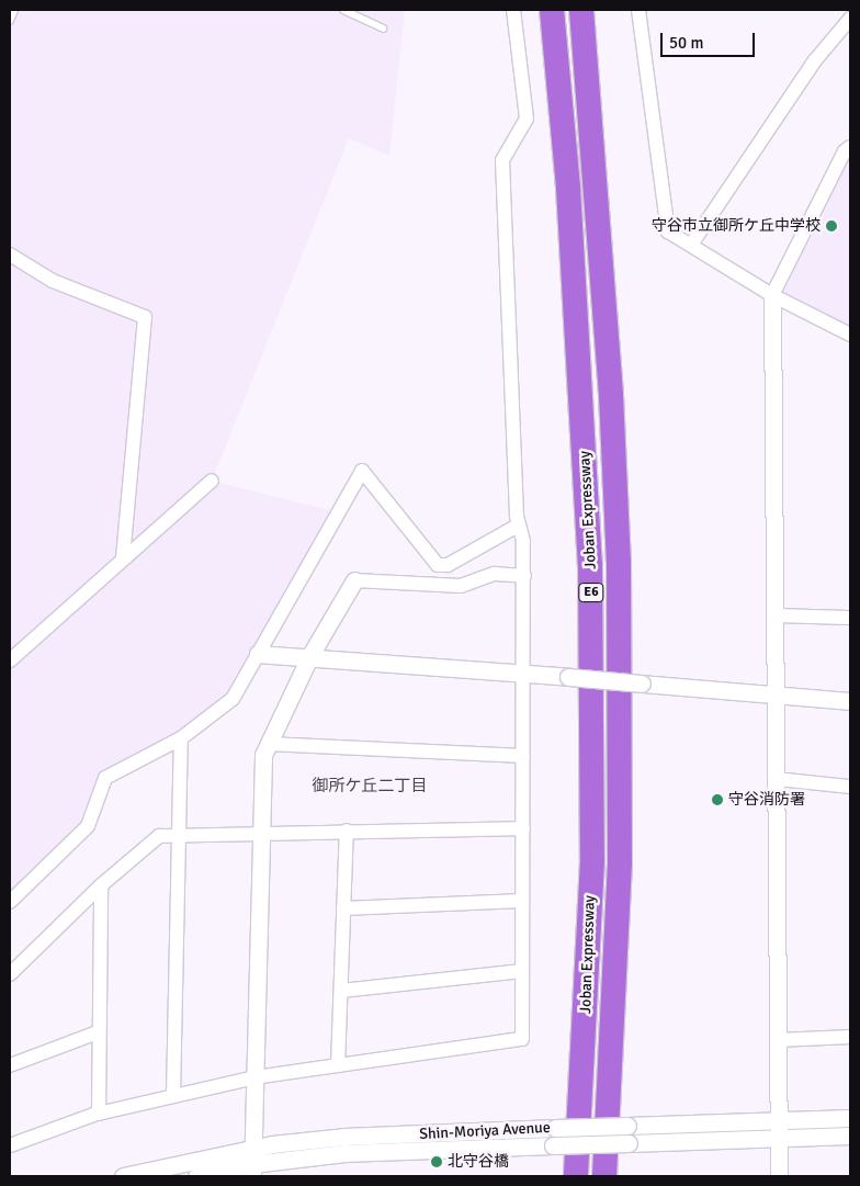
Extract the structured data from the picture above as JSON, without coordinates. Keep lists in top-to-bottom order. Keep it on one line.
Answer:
{"streets":{"highway":["Joban Expressway","E6"],"street":["Shin-Moriya Avenue"]},"districts":["御所ケ丘二丁目"],"places":["守谷市立御所ケ丘中学校","守谷消防署","北守谷橋"],"scale_bar":"50 m"}
